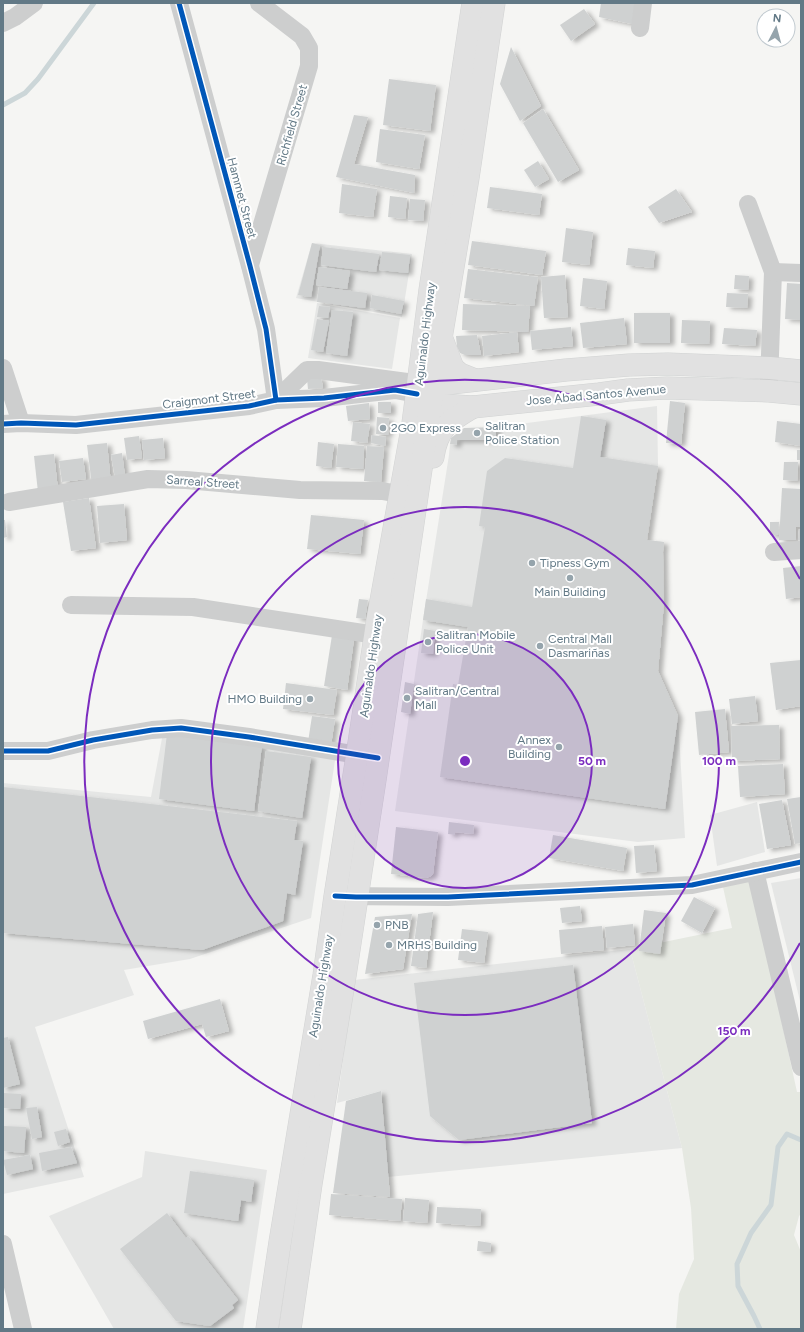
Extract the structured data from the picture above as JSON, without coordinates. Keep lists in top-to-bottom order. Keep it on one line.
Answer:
{"streets":{"main road":["Aguinaldo Highway","Jose Abad Santos Avenue"],"street":["Richfield Street","Hammet Street","Craigmont Street","Sarreal Street"]},"crossings":[["Richfield Street","Hammet Street"],["Hammet Street","Craigmont Street"],["Aguinaldo Highway","Jose Abad Santos Avenue"],["Aguinaldo Highway","Craigmont Street"],["Aguinaldo Highway","Sarreal Street"],["Jose Abad Santos Avenue","Craigmont Street"]],"places":["2GO Express","Salitran Police Station","Tipness Gym","Main Building","Salitran Mobile Police Unit","Central Mall Dasmariñas","Salitran/Central Mall","HMO Building","Annex Building","PNB","MRHS Building"],"north":"top","rings":["50 m","100 m","150 m"]}
